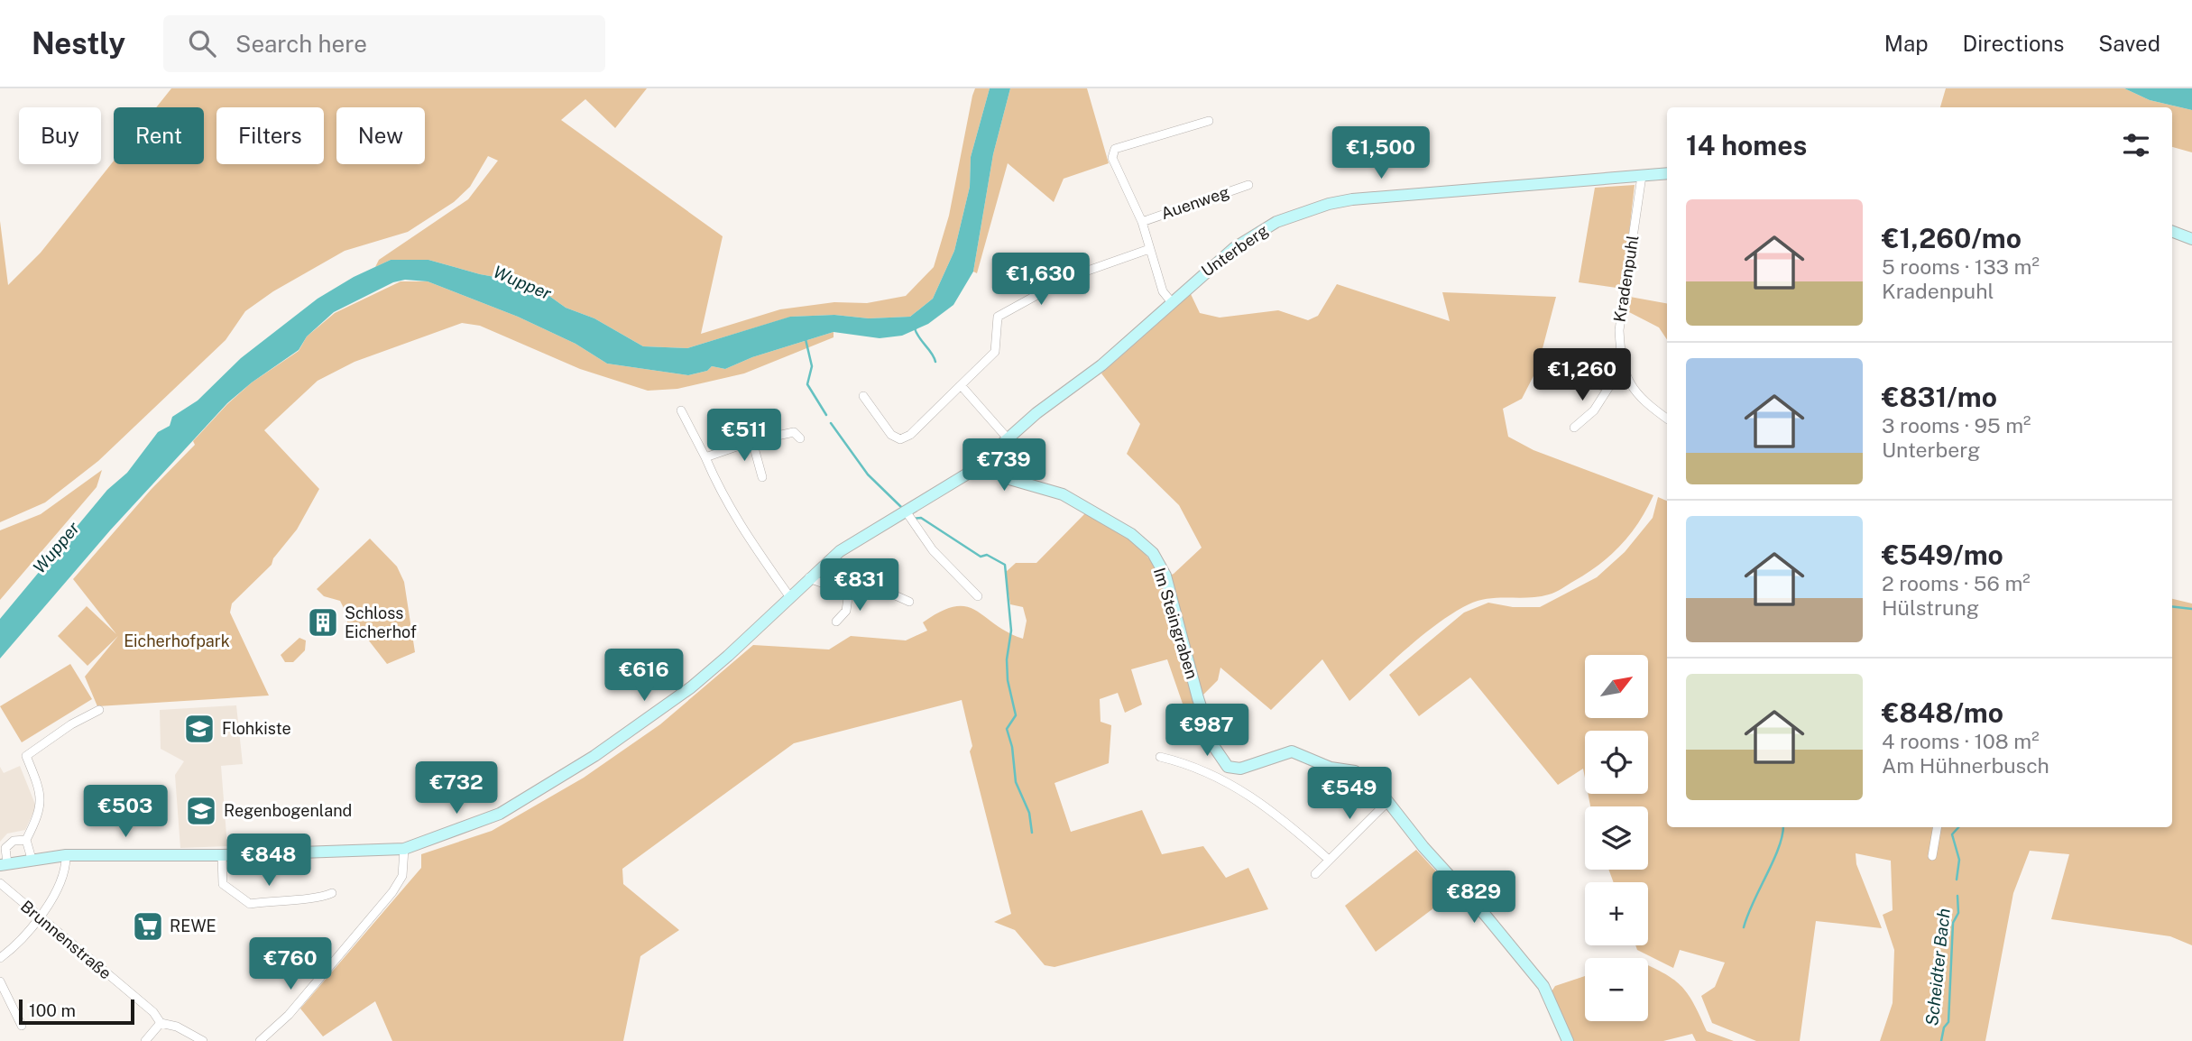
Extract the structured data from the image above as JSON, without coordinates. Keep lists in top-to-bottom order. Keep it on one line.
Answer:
{"streets":{"main road":["Unterberg","Im Steingraben"],"street":["Auenweg","Kradenpuhl","Brunnenstraße"]},"crossings":[["Unterberg","Kradenpuhl"],["Unterberg","Im Steingraben"]],"water":["Wupper","Scheidter Bach"],"parks":["Eicherhofpark"],"places":{"building":["Schloss Eicherhof"],"school or university":["Flohkiste","Regenbogenland"],"supermarket":["REWE"]},"scale_bar":"100 m","north":"top right","page":{"header":"Nestly","search":"Search here","nav":["Map","Directions","Saved"],"chip":["Buy","Rent","Filters","New"],"heading":"14 homes","price":["€1,500","€1,630","€1,260","€511","€739","€831","€616","€987","€732","€549","€503","€848","€829","€760"],"list":[{"name":"€1,260/mo","note":"5 rooms · 133 m² · Kradenpuhl"},{"name":"€831/mo","note":"3 rooms · 95 m² · Unterberg"},{"name":"€549/mo","note":"2 rooms · 56 m² · Hülstrung"},{"name":"€848/mo","note":"4 rooms · 108 m² · Am Hühnerbusch"}],"map_buttons":["+","−"],"scale":"100 m"}}
